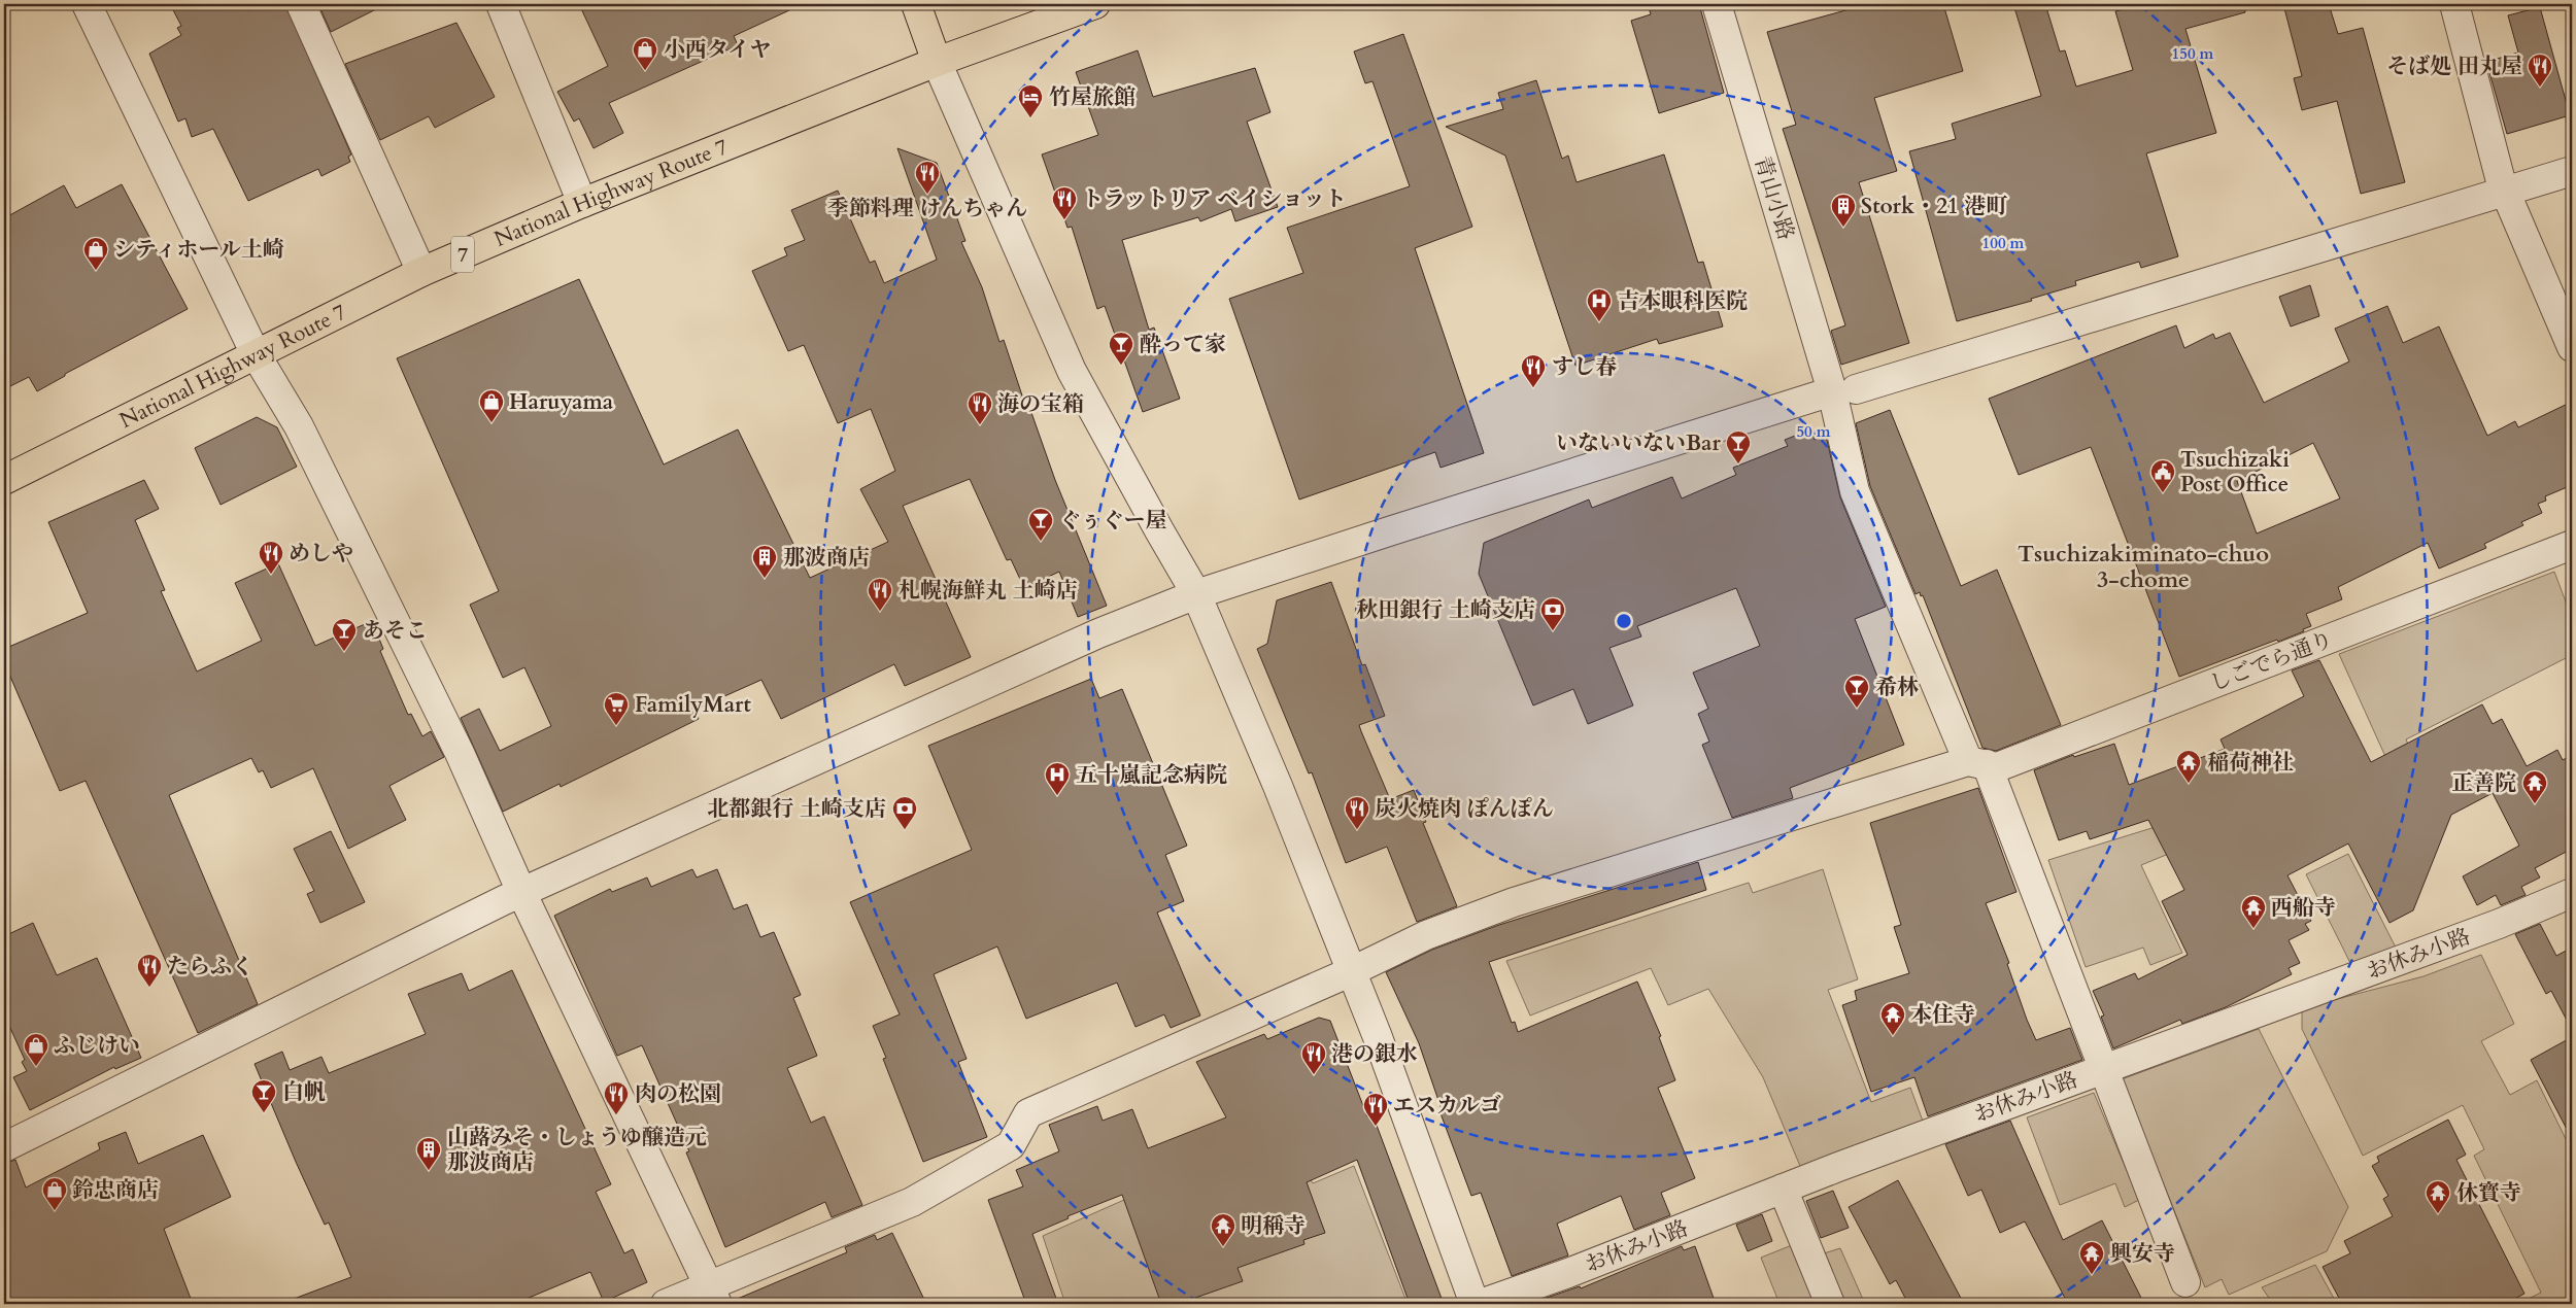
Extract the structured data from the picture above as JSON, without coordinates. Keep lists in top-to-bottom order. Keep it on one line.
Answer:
{"streets":{"main road":["National Highway Route 7","7"],"street":["青山小路","しごでら通り","お休み小路"]},"crossings":[["青山小路","しごでら通り"],["青山小路","お休み小路"]],"districts":["Tsuchizakiminato-chuo 3-chome"],"places":{"shop":["小西タイヤ","シティホール土崎","Haruyama","ふじけい","鈴忠商店"],"restaurant":["そば処 田丸屋","季節料理 けんちゃん","トラットリア ベイショット","すし春","海の宝箱","めしや","札幌海鮮丸 土崎店","炭火焼肉 ぽんぽん","たらふく","港の銀水","肉の松園","エスカルゴ"],"hotel":["竹屋旅館"],"building":["Stork・21 港町","那波商店","山蕗みそ・しょうゆ醸造元 那波商店"],"hospital":["吉本眼科医院","五十嵐記念病院"],"bar":["酔って家","いないいないBar","ぐぅぐー屋","あそこ","希林","白帆"],"public building":["Tsuchizaki Post Office"],"bank":["秋田銀行 土崎支店","北都銀行 土崎支店"],"supermarket":["FamilyMart"],"temple":["稲荷神社","正善院","西船寺","本住寺","休寳寺","明稱寺","興安寺"]},"rings":["150 m","100 m","50 m"]}
